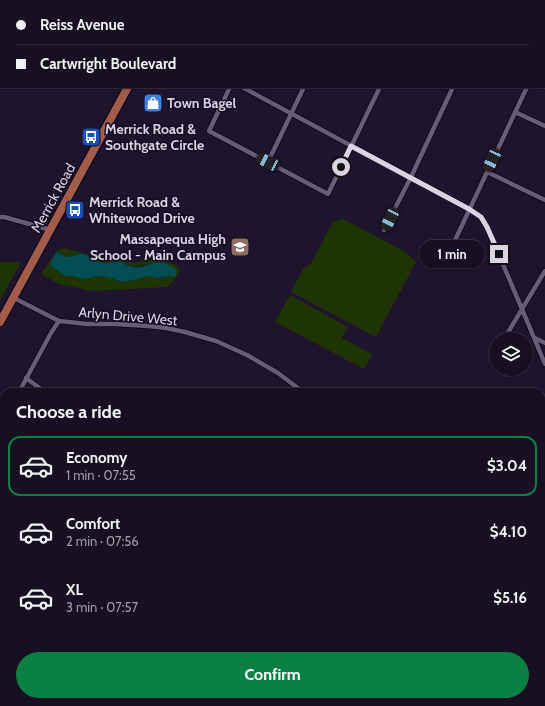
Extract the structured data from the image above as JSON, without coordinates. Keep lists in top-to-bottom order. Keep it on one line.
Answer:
{"streets":{"main road":["Merrick Road"],"street":["Arlyn Drive West"]},"crossings":[["Merrick Road","Arlyn Drive West"]],"places":{"shop":["Town Bagel"],"bus stop":["Merrick Road & Southgate Circle","Merrick Road & Whitewood Drive"],"school or university":["Massapequa High School - Main Campus"]},"page":{"banner":["Reiss Avenue","Cartwright Boulevard"],"bubble":"1 min","heading":"Choose a ride","list":[{"name":"Economy","note":"1 min · 07:55","value":"$3.04"},{"name":"Comfort","note":"2 min · 07:56","value":"$4.10"},{"name":"XL","note":"3 min · 07:57","value":"$5.16"}],"buttons":"Confirm"}}
